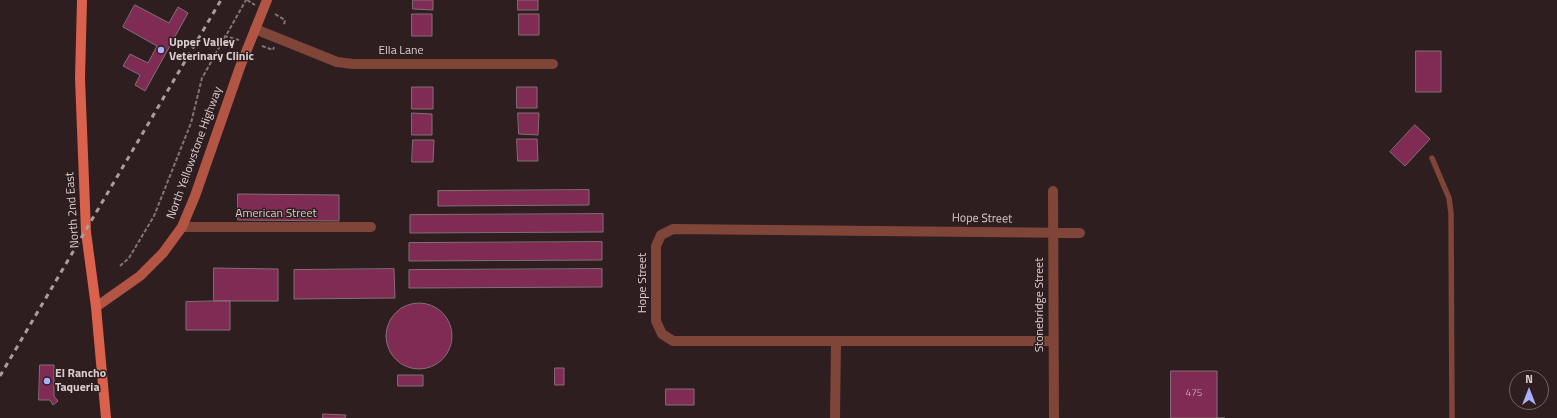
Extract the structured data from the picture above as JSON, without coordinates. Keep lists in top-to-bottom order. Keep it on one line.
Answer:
{"streets":{"main road":["North Yellowstone Highway","North 2nd East"],"street":["Ella Lane","American Street","Hope Street","Stonebridge Street"]},"crossings":[["Ella Lane","North Yellowstone Highway"],["North Yellowstone Highway","North 2nd East"],["North Yellowstone Highway","American Street"],["Hope Street","Stonebridge Street"]],"places":["Upper Valley Veterinary Clinic","El Rancho Taqueria"],"house_numbers":["475"],"north":"top"}
